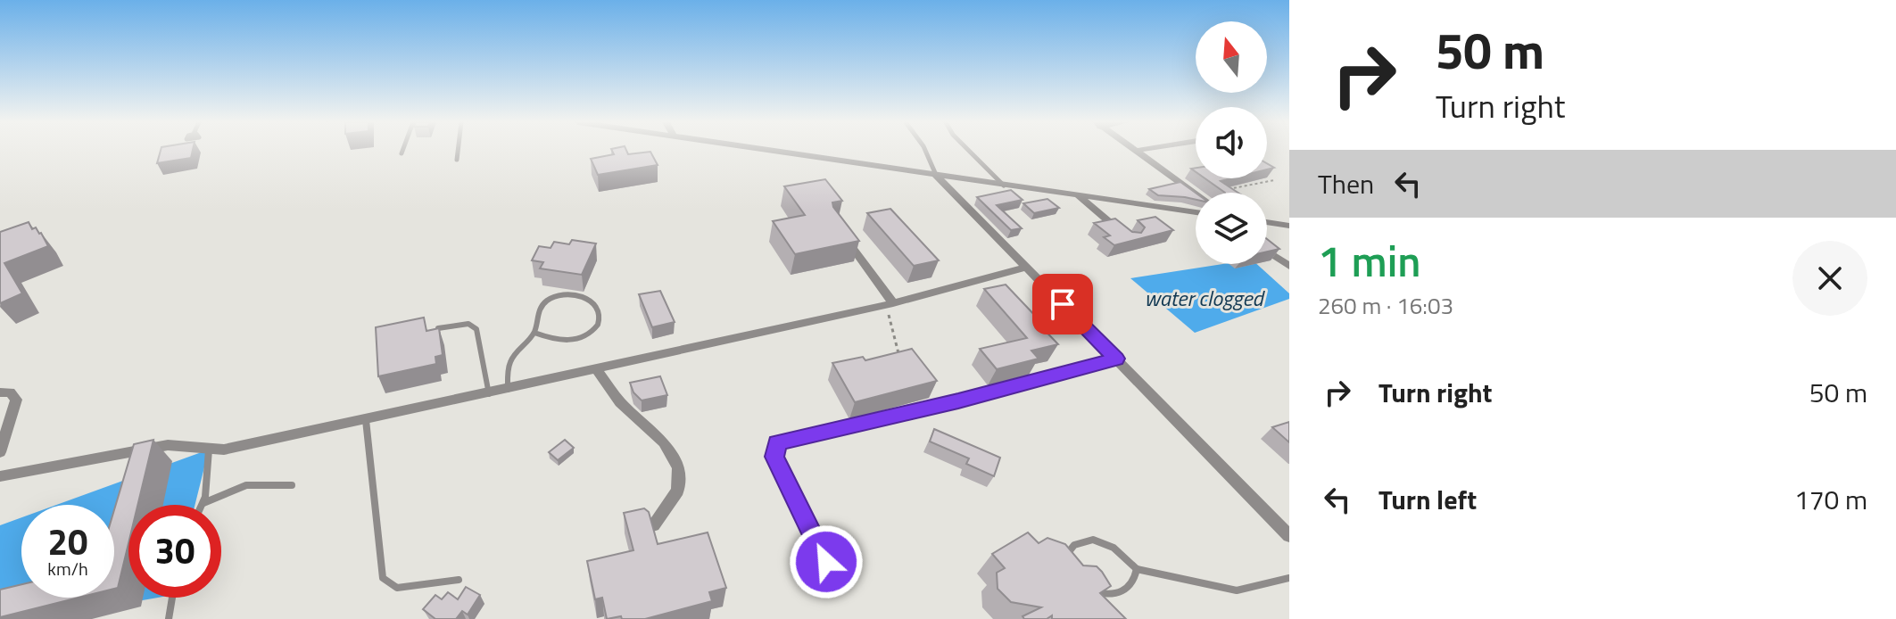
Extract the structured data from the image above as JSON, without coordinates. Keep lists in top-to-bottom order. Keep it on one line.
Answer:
{"water":["water clogged"],"north":"top","page":{"turn":["50 m","Turn right"],"then":"Then","heading":["1 min","260 m · 16:03"],"list":[{"name":"Turn right","value":"50 m"},{"name":"Turn left","value":"170 m"}],"speed":"20 km/h","limit":"30"}}
